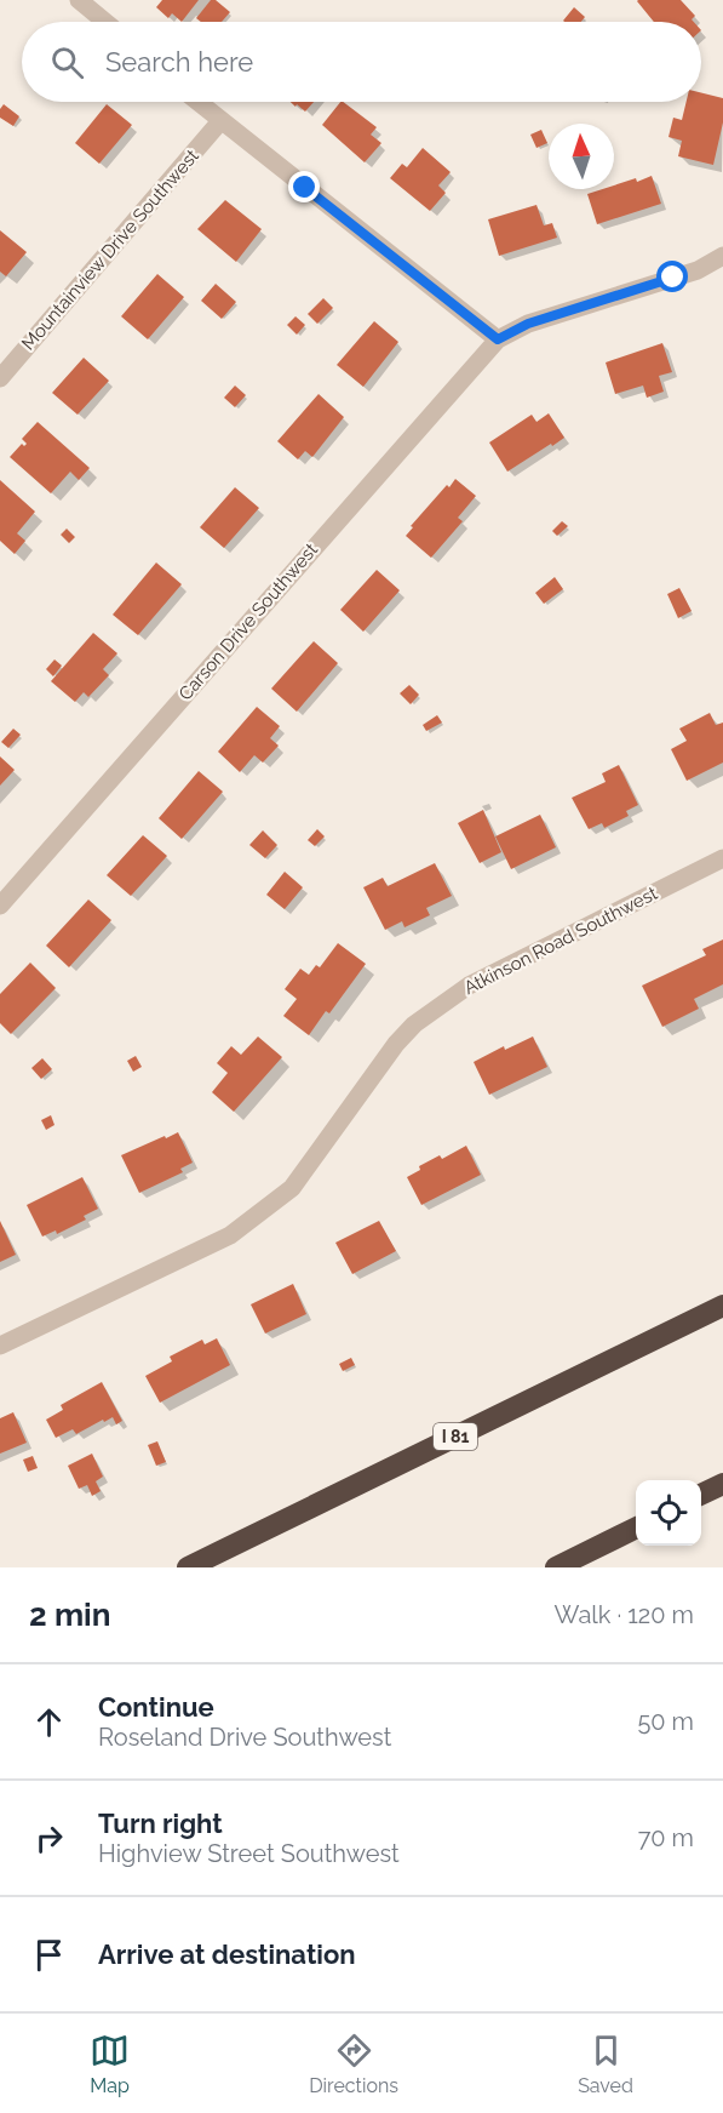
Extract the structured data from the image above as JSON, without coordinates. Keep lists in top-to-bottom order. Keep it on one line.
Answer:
{"streets":{"highway":["I 81"],"street":["Mountainview Drive Southwest","Carson Drive Southwest","Atkinson Road Southwest"]},"north":"top","page":{"search":"Search here","heading":["2 min","Walk · 120 m"],"list":[["Continue","Roseland Drive Southwest","50 m"],["Turn right","Highview Street Southwest","70 m"],"Arrive at destination"],"nav":["Map","Directions","Saved"]}}
